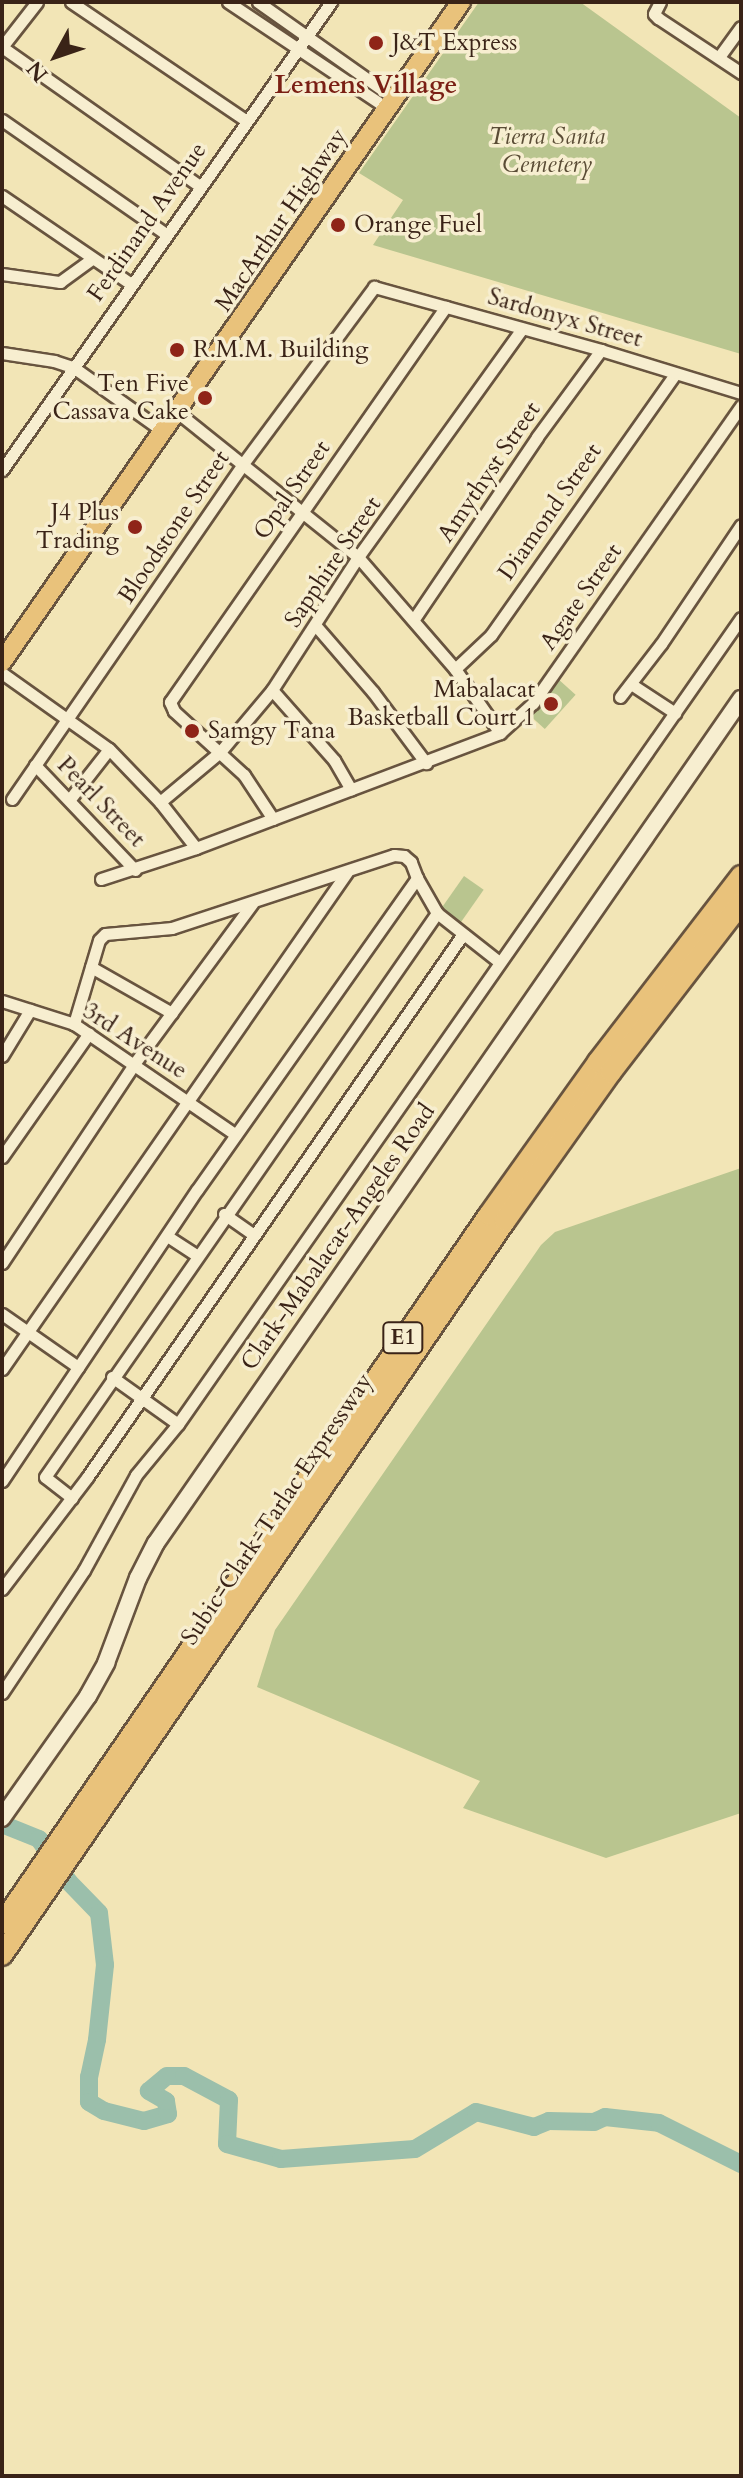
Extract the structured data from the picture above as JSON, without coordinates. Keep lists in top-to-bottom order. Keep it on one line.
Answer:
{"streets":{"highway":["MacArthur Highway","E1","Subic-Clark-Tarlac Expressway"],"main road":["Clark-Mabalacat-Angeles Road"],"street":["Ferdinand Avenue","Sardonyx Street","Amythyst Street","Opal Street","Diamond Street","Bloodstone Street","Sapphire Street","Agate Street","Pearl Street","3rd Avenue"]},"crossings":[["Sardonyx Street","Amythyst Street"],["Sardonyx Street","Opal Street"],["Sardonyx Street","Diamond Street"],["Sardonyx Street","Bloodstone Street"],["Sardonyx Street","Sapphire Street"],["Opal Street","Sapphire Street"],["Bloodstone Street","Pearl Street"],["Agate Street","Pearl Street"]],"districts":["Lemens Village"],"parks":["Tierra Santa Cemetery"],"places":["J&T Express","Orange Fuel","R.M.M. Building","Ten Five Cassava Cake","J4 Plus Trading","Mabalacat Basketball Court 1","Samgy Tana"],"north":"bottom left"}
